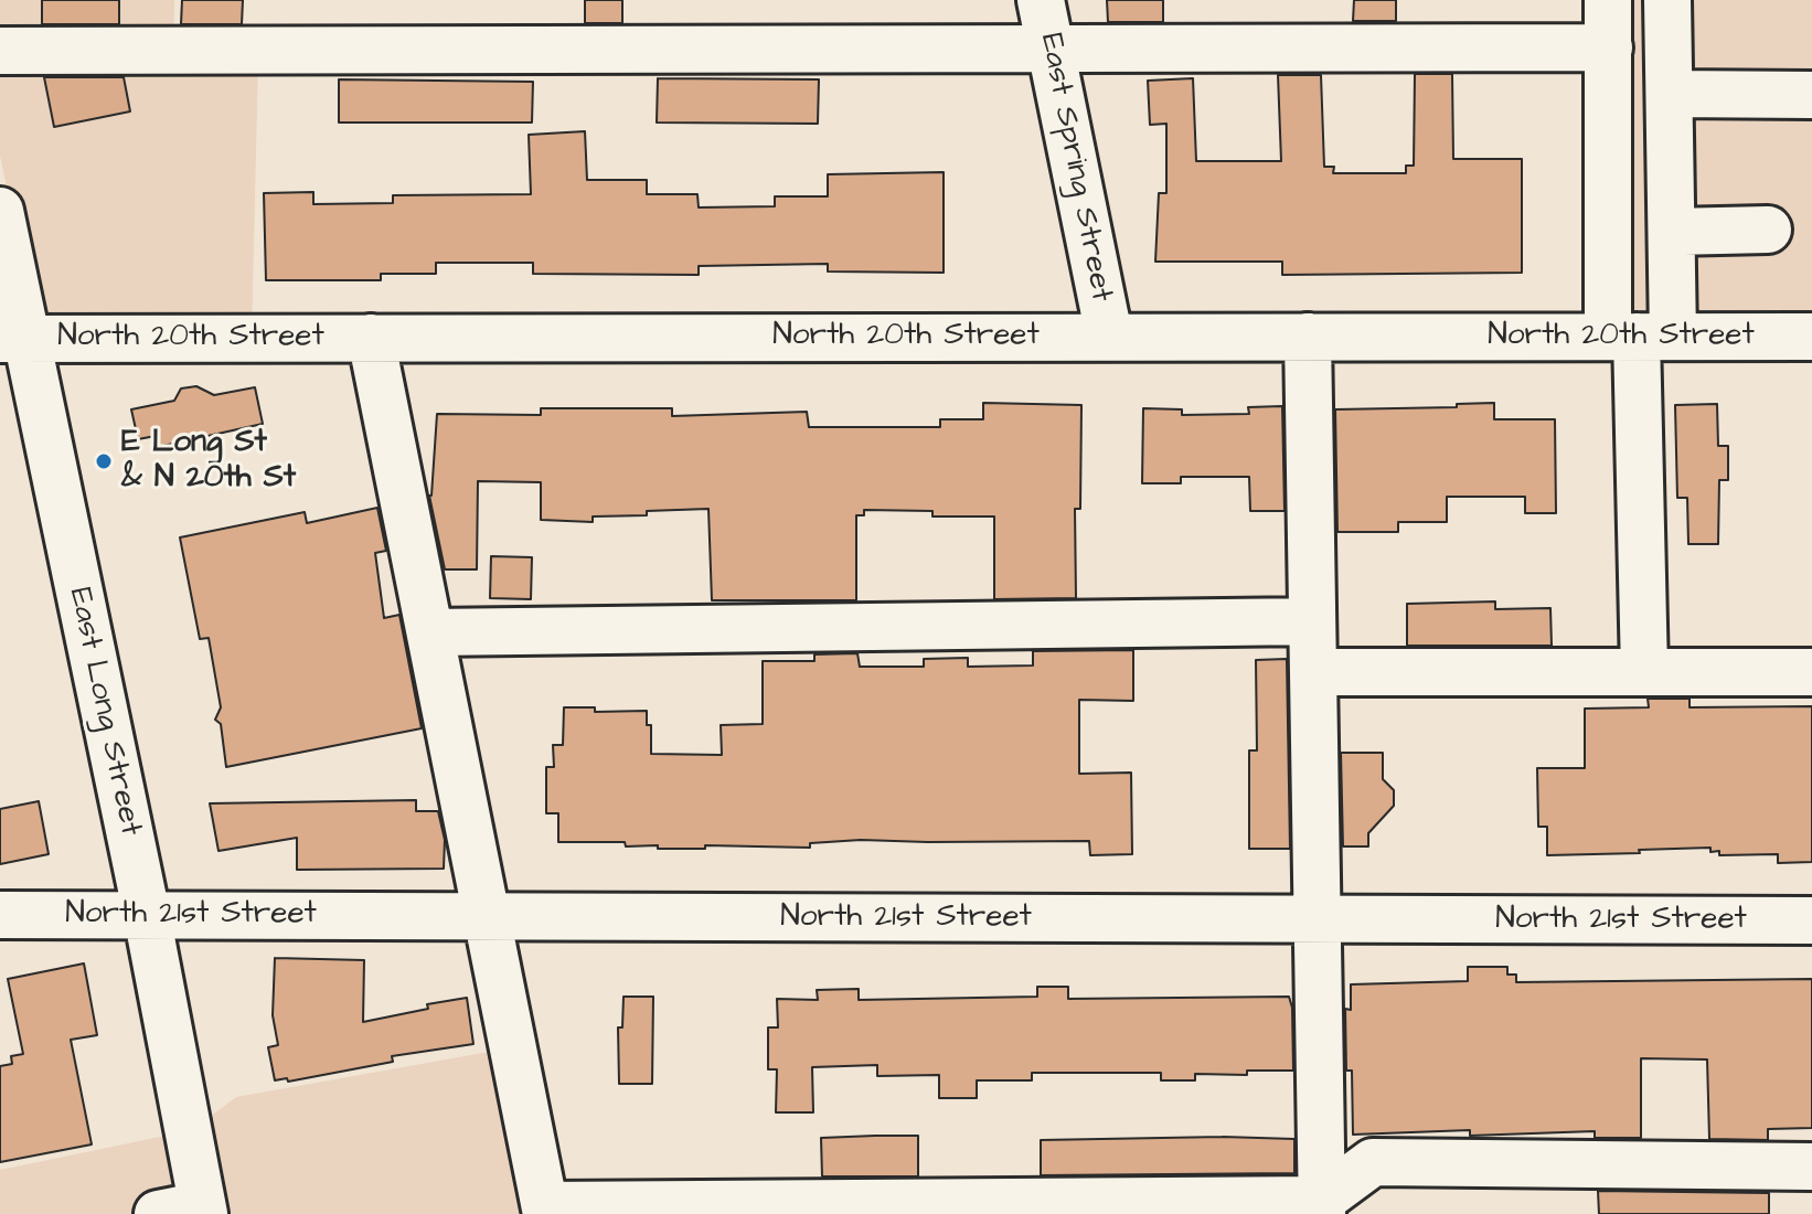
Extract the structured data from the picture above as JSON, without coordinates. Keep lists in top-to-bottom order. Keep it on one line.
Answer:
{"streets":{"street":["East Spring Street","North 20th Street","East Long Street","North 21st Street"]},"crossings":[["East Spring Street","North 20th Street"],["North 20th Street","East Long Street"],["East Long Street","North 21st Street"]],"places":["E Long St & N 20th St"]}
